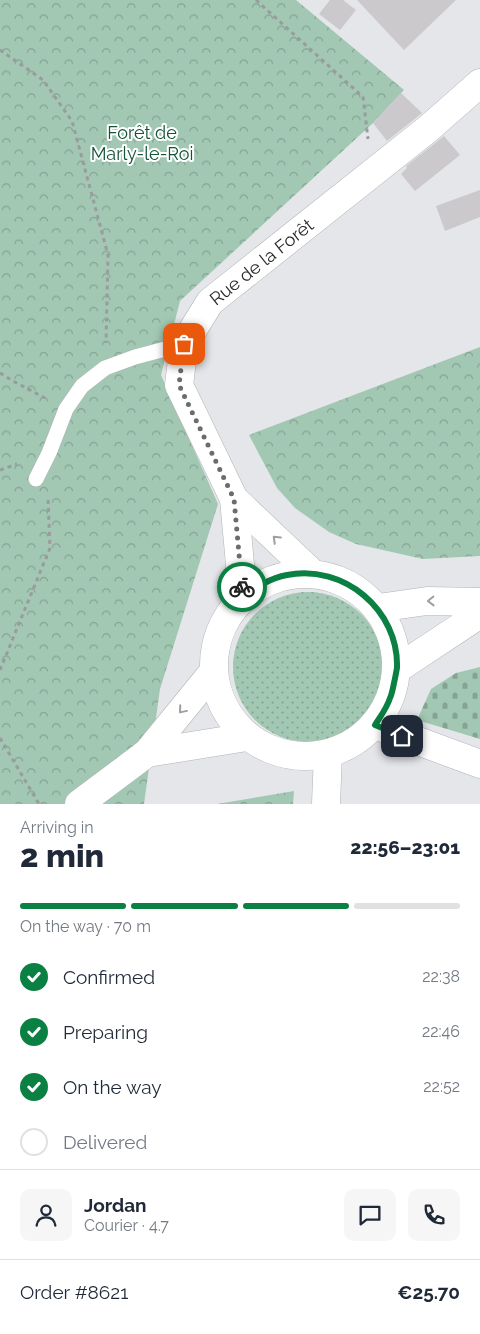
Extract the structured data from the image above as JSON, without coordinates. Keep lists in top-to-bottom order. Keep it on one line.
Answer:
{"streets":{"street":["Rue de la Forêt"]},"parks":["Forêt de Marly-le-Roi"],"page":{"heading":["2 min","Arriving in","22:56–23:01"],"panel":["Jordan","Courier · 4.7","Order #8621","€25.70"],"bar":"On the way · 70 m","list":[["Confirmed","22:38"],["Preparing","22:46"],["On the way","22:52"],"Delivered"]}}
